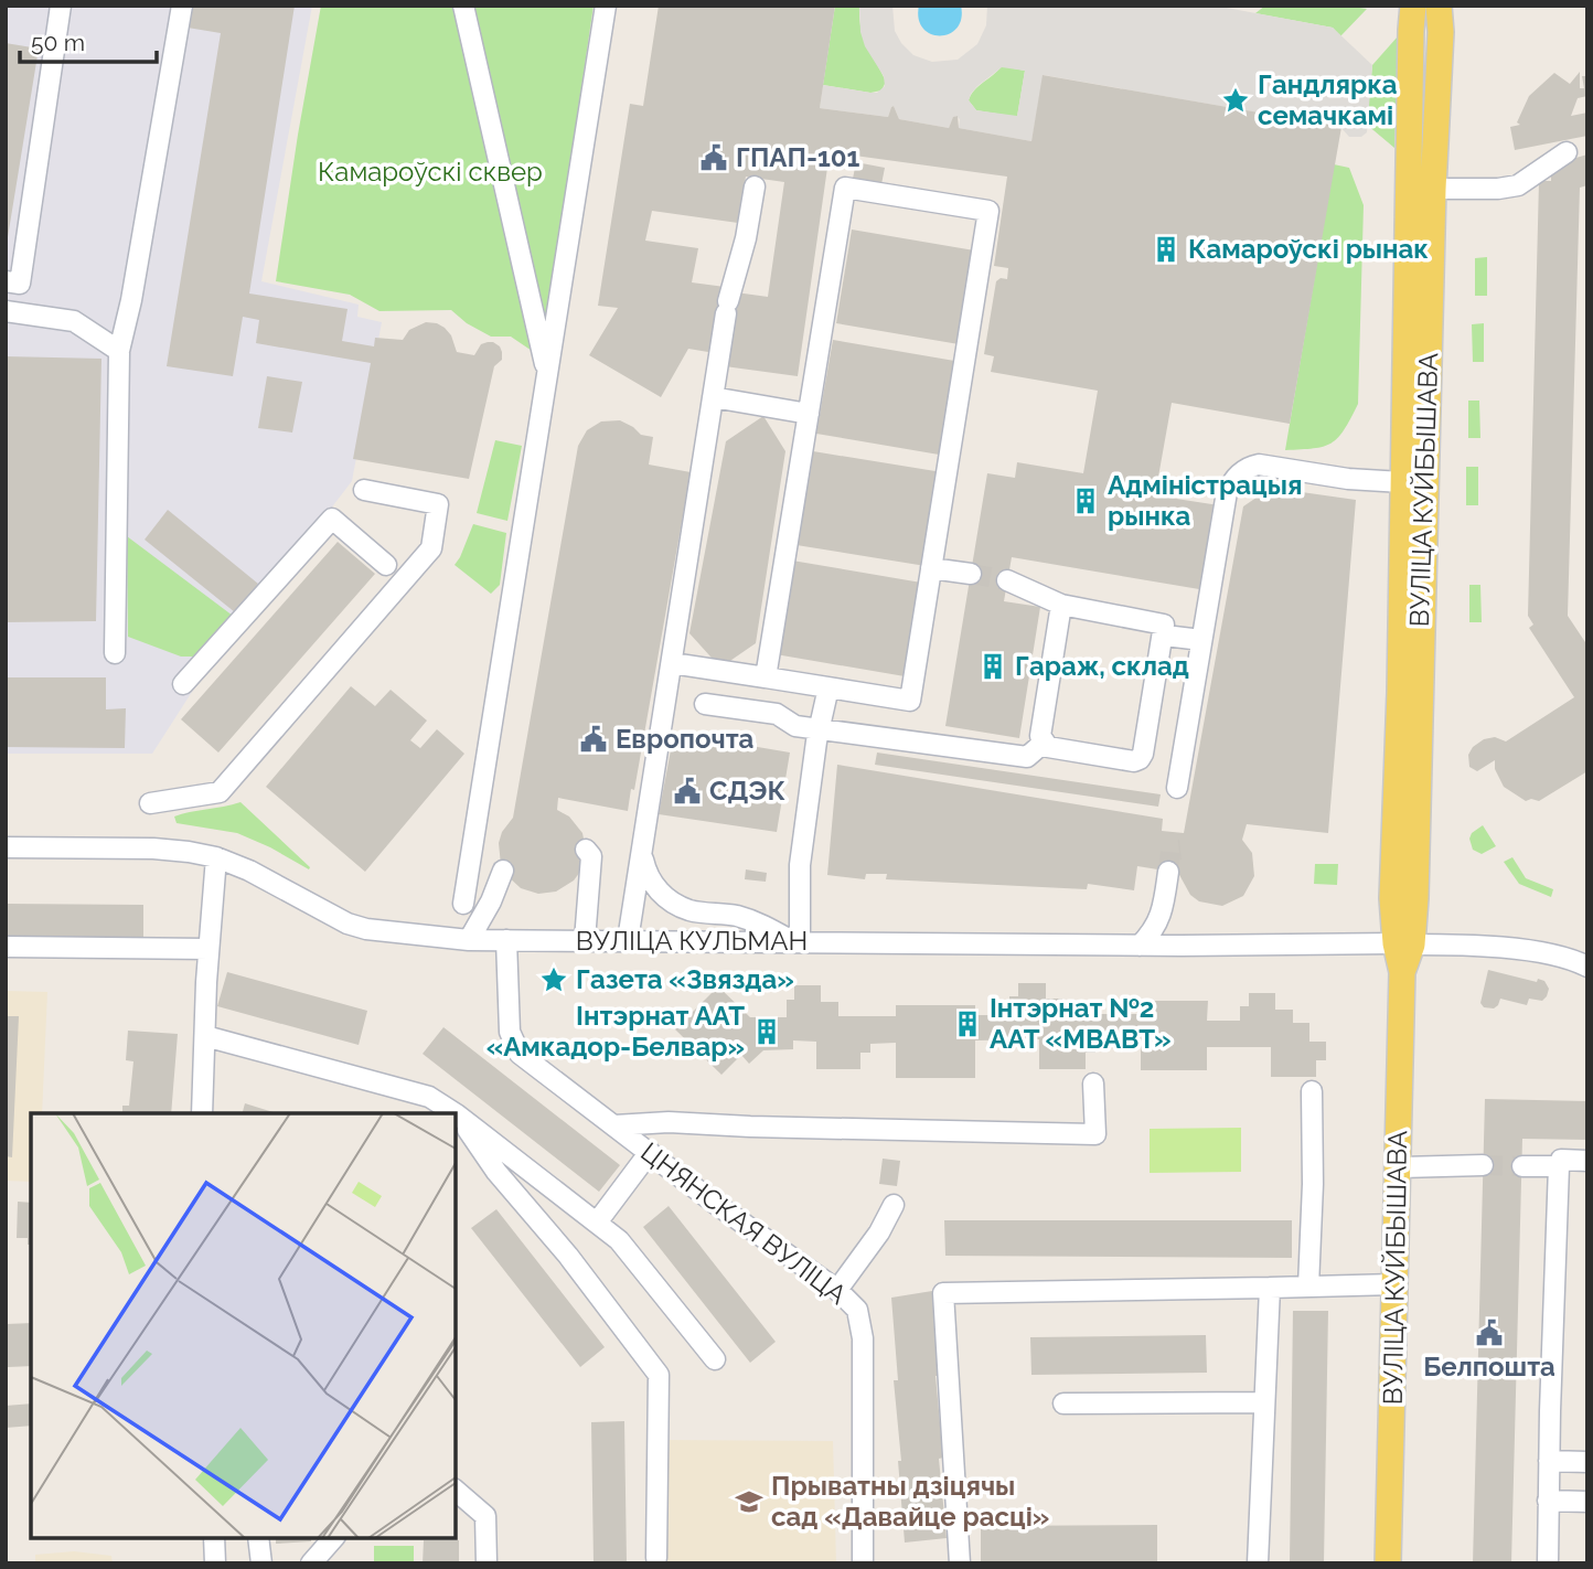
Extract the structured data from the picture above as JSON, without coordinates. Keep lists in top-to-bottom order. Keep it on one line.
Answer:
{"streets":{"main road":["ВУЛІЦА КУЙБЫШАВА"],"street":["ВУЛІЦА КУЛЬМАН","ЦНЯНСКАЯ ВУЛІЦА"]},"crossings":[["ВУЛІЦА КУЙБЫШАВА","ВУЛІЦА КУЛЬМАН"],["ВУЛІЦА КУЛЬМАН","ЦНЯНСКАЯ ВУЛІЦА"]],"parks":["Камароўскі сквер"],"places":{"place":["Гандлярка семачкамі","Газета «Звязда»"],"public building":["ГПАП-101","Европочта","СДЭК","Белпошта"],"building":["Камароўскі рынак","Адміністрацыя рынка","Гараж, склад","Інтэрнат №2 ААТ «МВАВТ»","Інтэрнат ААТ «Амкадор-Белвар»"],"school or university":["Прыватны дзіцячы сад «Давайце расці»"]},"scale_bar":"50 m"}
